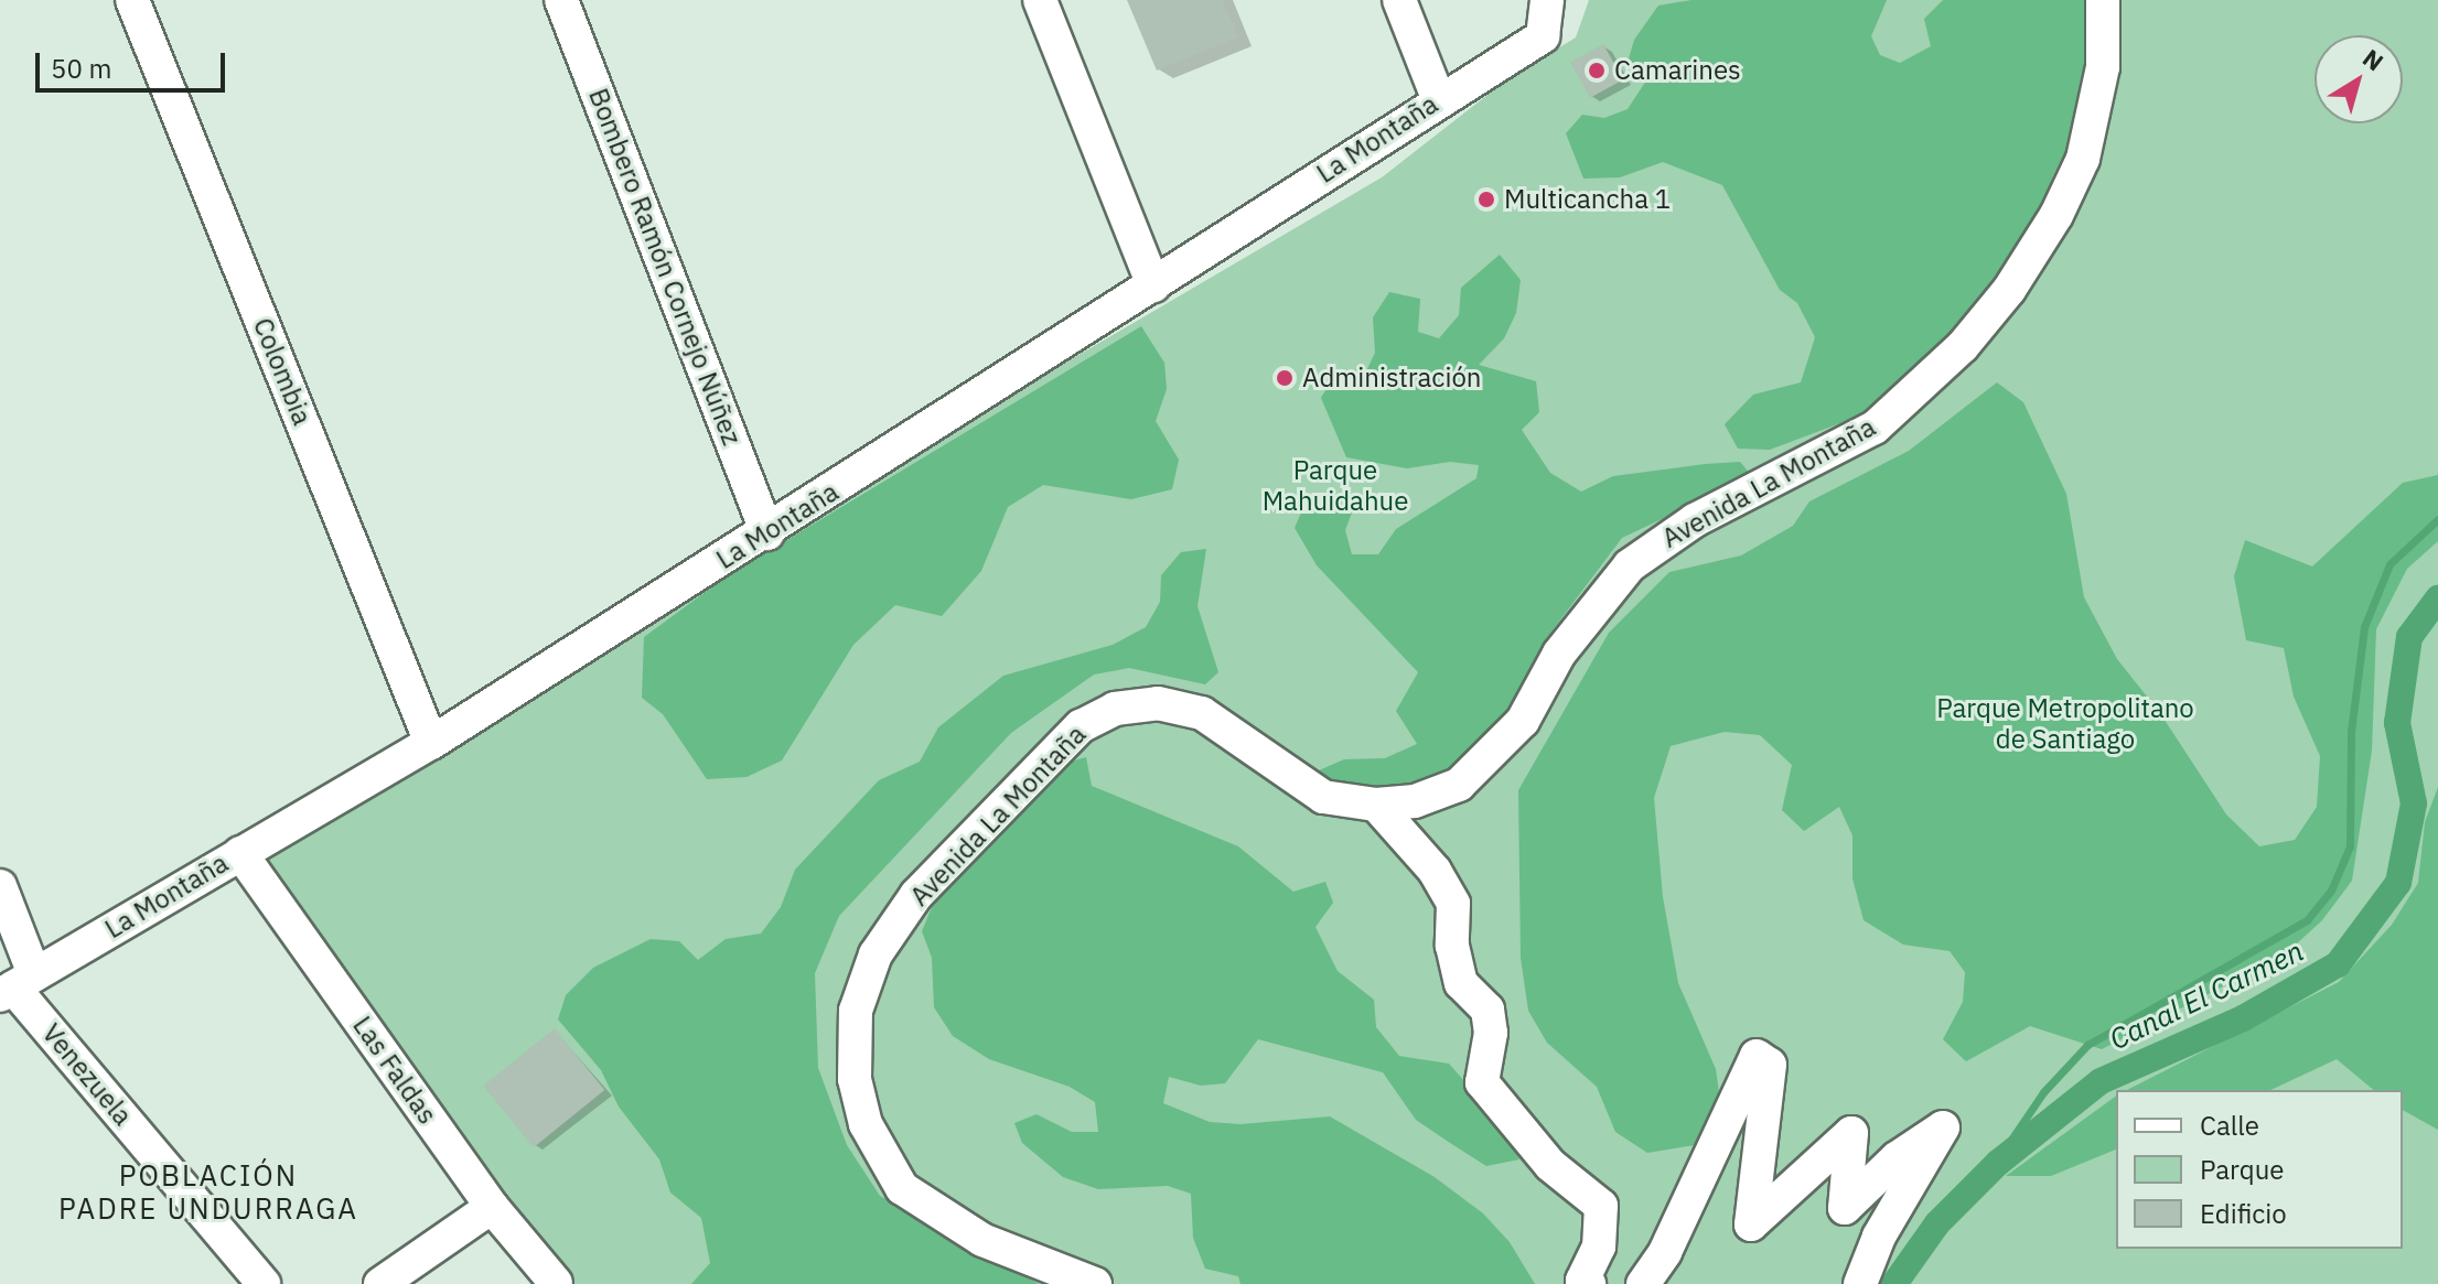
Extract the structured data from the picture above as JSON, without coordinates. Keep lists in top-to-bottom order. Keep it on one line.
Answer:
{"streets":{"street":["La Montaña","Bombero Ramón Cornejo Núñez","Colombia","Avenida La Montaña","Las Faldas","Venezuela"]},"crossings":[["La Montaña","Bombero Ramón Cornejo Núñez"],["La Montaña","Colombia"],["La Montaña","Las Faldas"],["La Montaña","Venezuela"]],"districts":["POBLACIÓN PADRE UNDURRAGA"],"water":["Canal El Carmen"],"parks":["Parque Mahuidahue","Parque Metropolitano de Santiago"],"places":["Camarines","Multicancha 1","Administración"],"legend":["Calle","Parque","Edificio"],"scale_bar":"50 m","north":"top right"}
